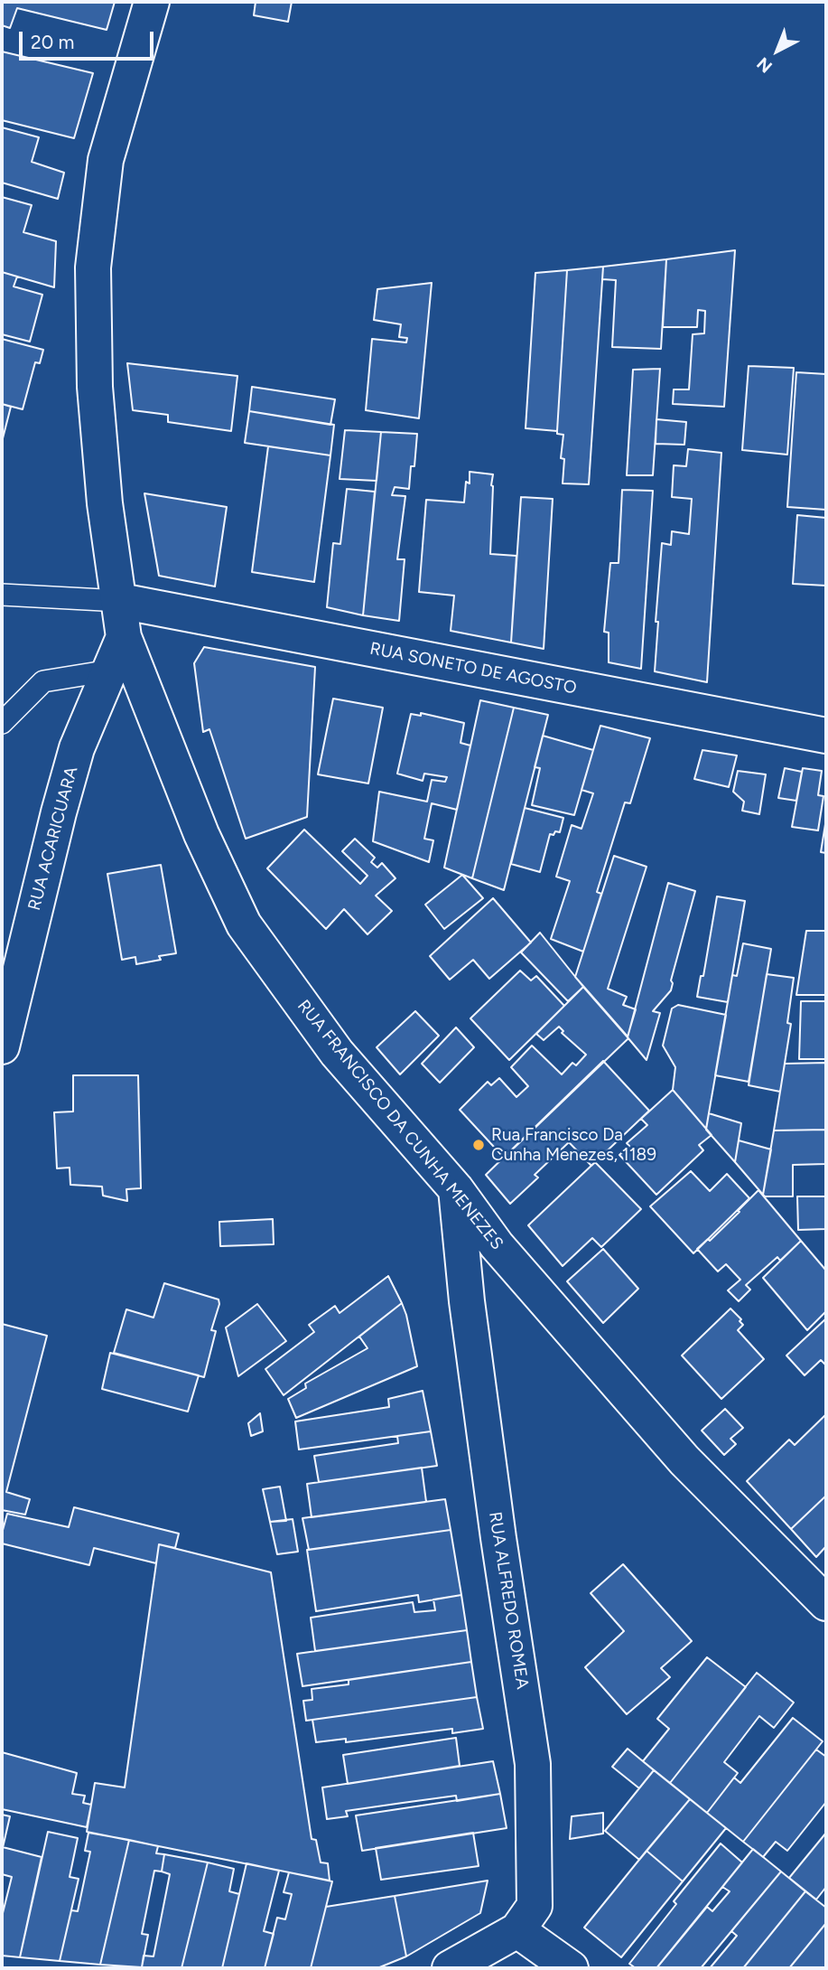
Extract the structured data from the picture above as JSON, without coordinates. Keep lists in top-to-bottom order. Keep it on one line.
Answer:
{"streets":{"street":["RUA SONETO DE AGOSTO","RUA ACARICUARA","RUA FRANCISCO DA CUNHA MENEZES","RUA ALFREDO ROMEA"]},"crossings":[["RUA SONETO DE AGOSTO","RUA FRANCISCO DA CUNHA MENEZES"],["RUA ACARICUARA","RUA FRANCISCO DA CUNHA MENEZES"],["RUA FRANCISCO DA CUNHA MENEZES","RUA ALFREDO ROMEA"]],"places":["Rua Francisco Da Cunha Menezes, 1189"],"scale_bar":"20 m","north":"bottom left"}
